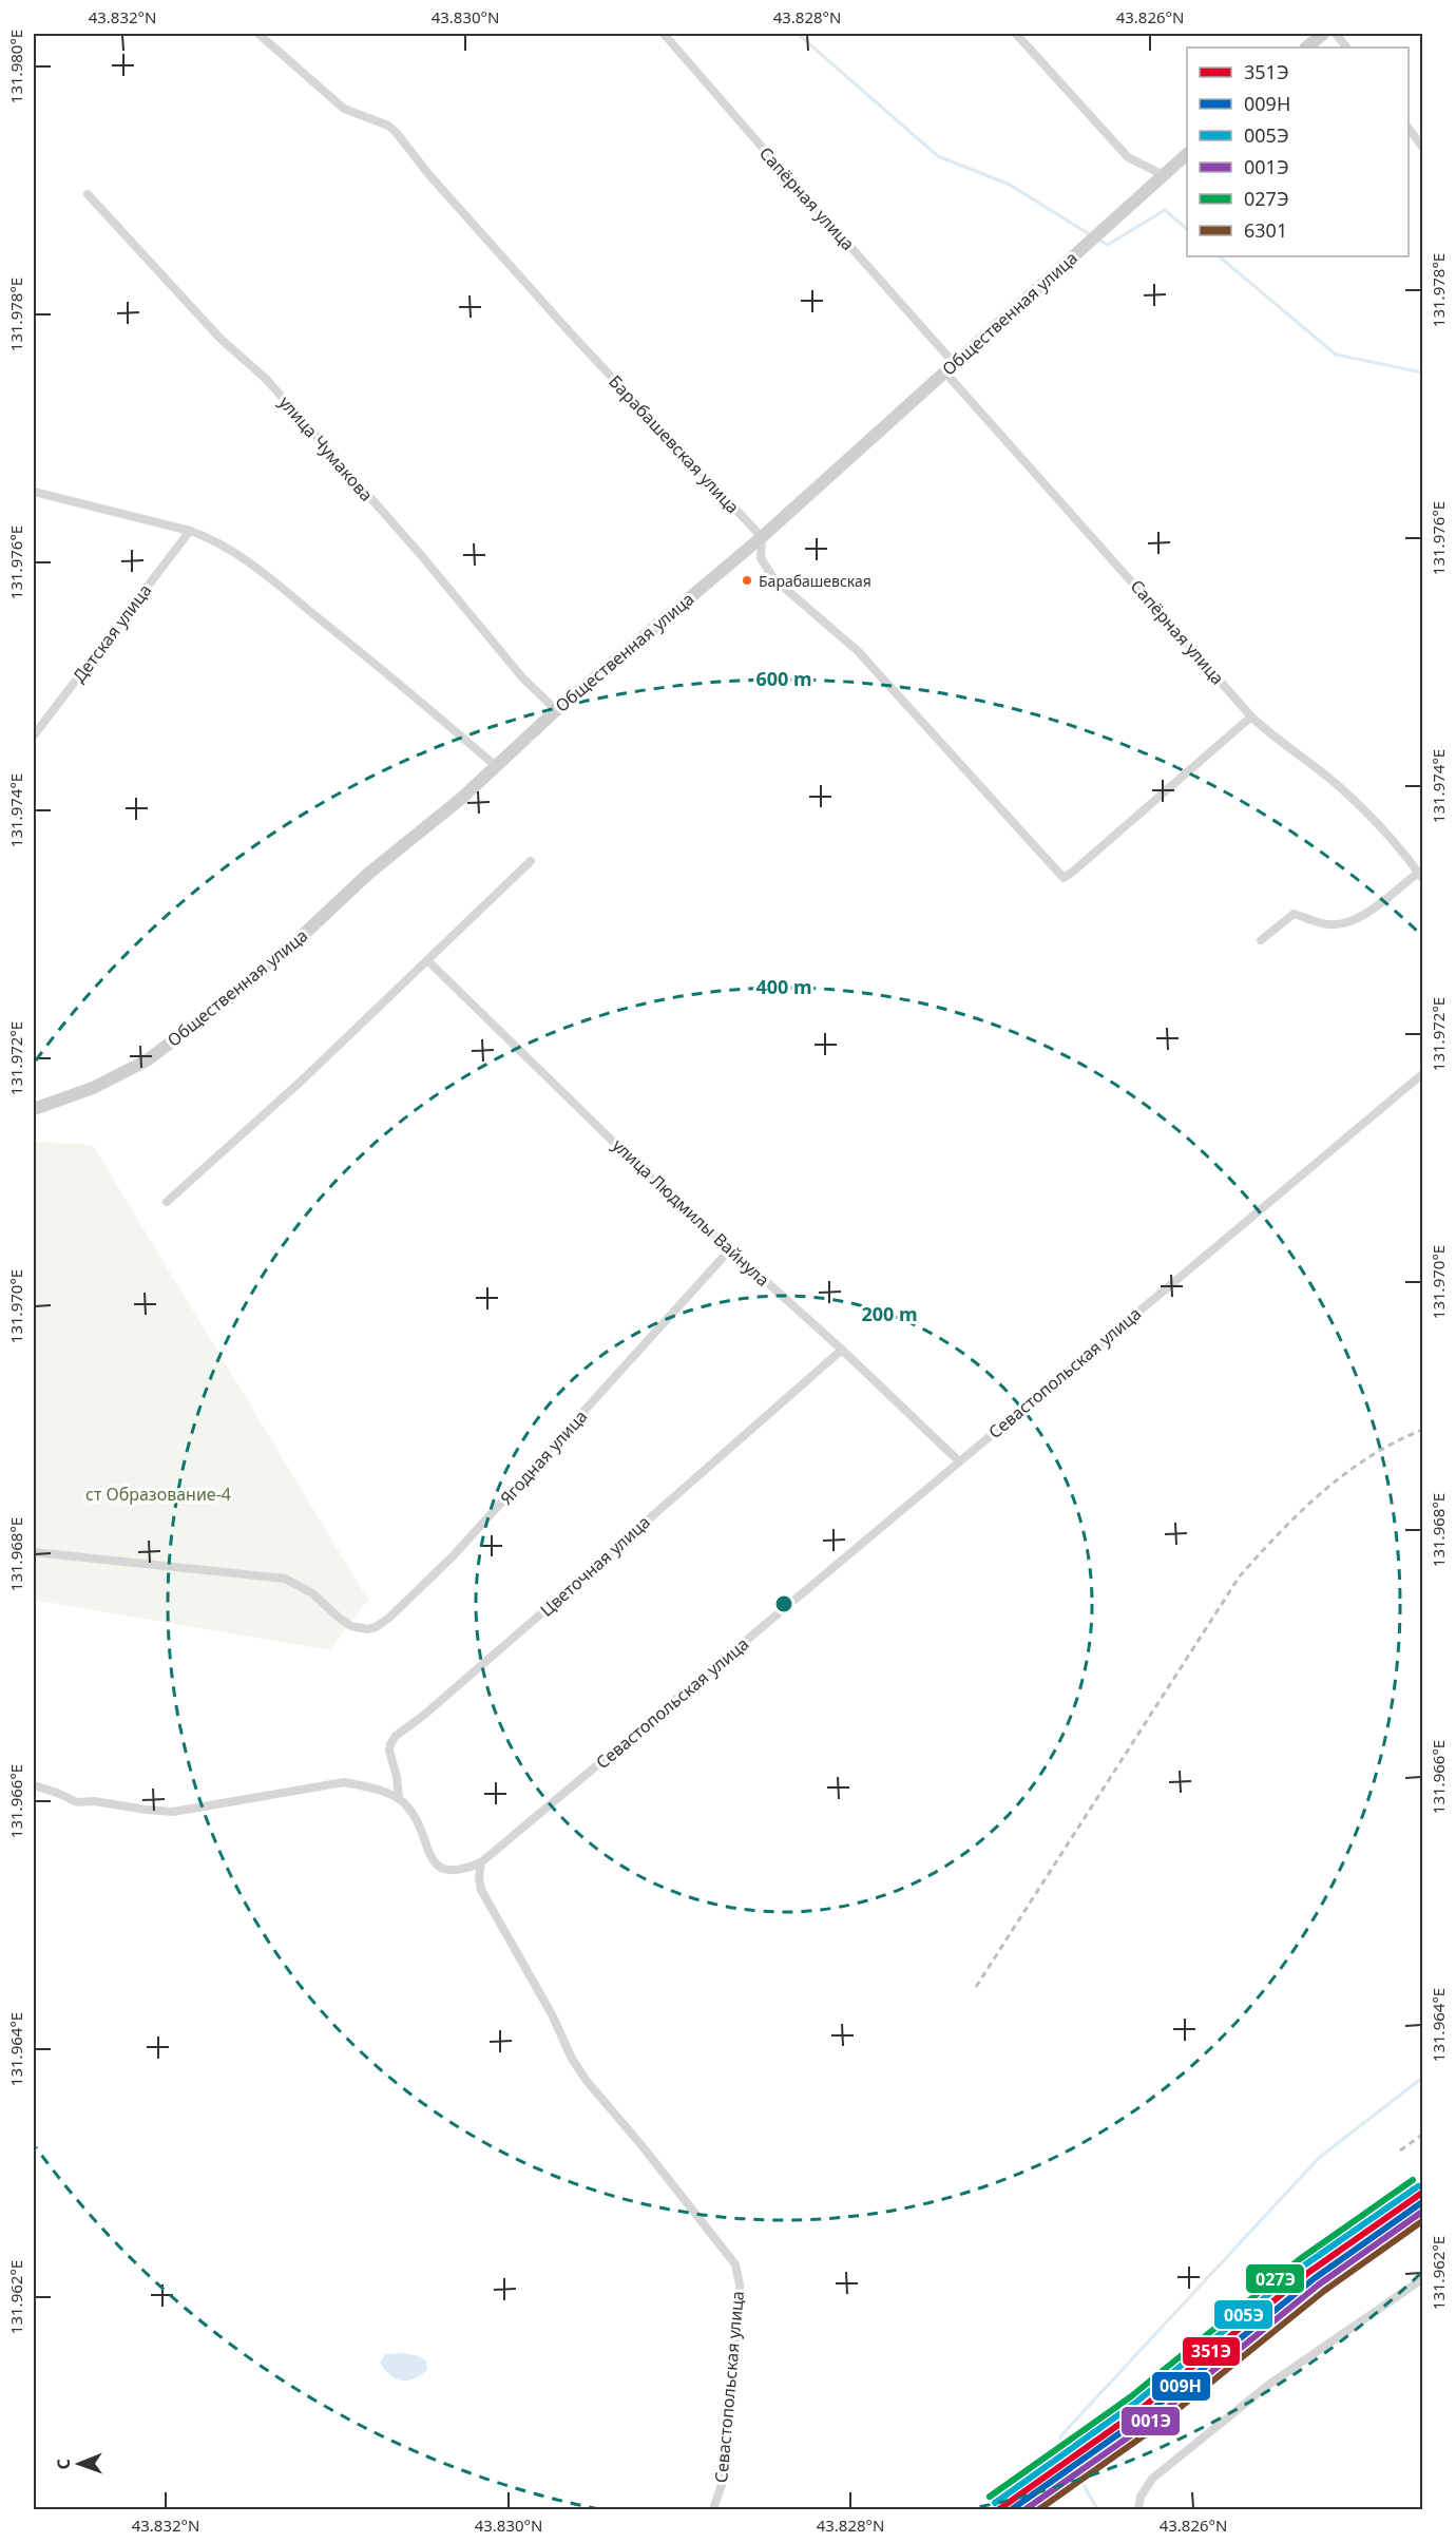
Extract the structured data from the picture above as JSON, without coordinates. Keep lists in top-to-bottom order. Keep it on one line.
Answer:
{"streets":{"main road":["Общественная улица"],"street":["Сапёрная улица","Барабашевская улица","улица Чумакова","Детская улица","улица Людмилы Вайнула","Севастопольская улица","Ягодная улица","Цветочная улица"]},"crossings":[["Сапёрная улица","Общественная улица"],["Общественная улица","Барабашевская улица"],["Общественная улица","улица Чумакова"],["улица Людмилы Вайнула","Севастопольская улица"],["улица Людмилы Вайнула","Ягодная улица"],["улица Людмилы Вайнула","Цветочная улица"]],"parks":["ст Образование-4"],"places":["Барабашевская"],"lines":["transit line 027Э","transit line 005Э","transit line 351Э","transit line 009Н","transit line 001Э","transit line 6301"],"legend":["351Э","009Н","005Э","001Э","027Э","6301"],"north":"left","coordinates":["43.832°N","43.830°N","43.828°N","43.826°N","131.980°E","131.978°E","131.976°E","131.974°E","131.972°E","131.970°E","131.968°E","131.966°E","131.964°E","131.962°E"],"rings":["600 m","400 m","200 m"]}
